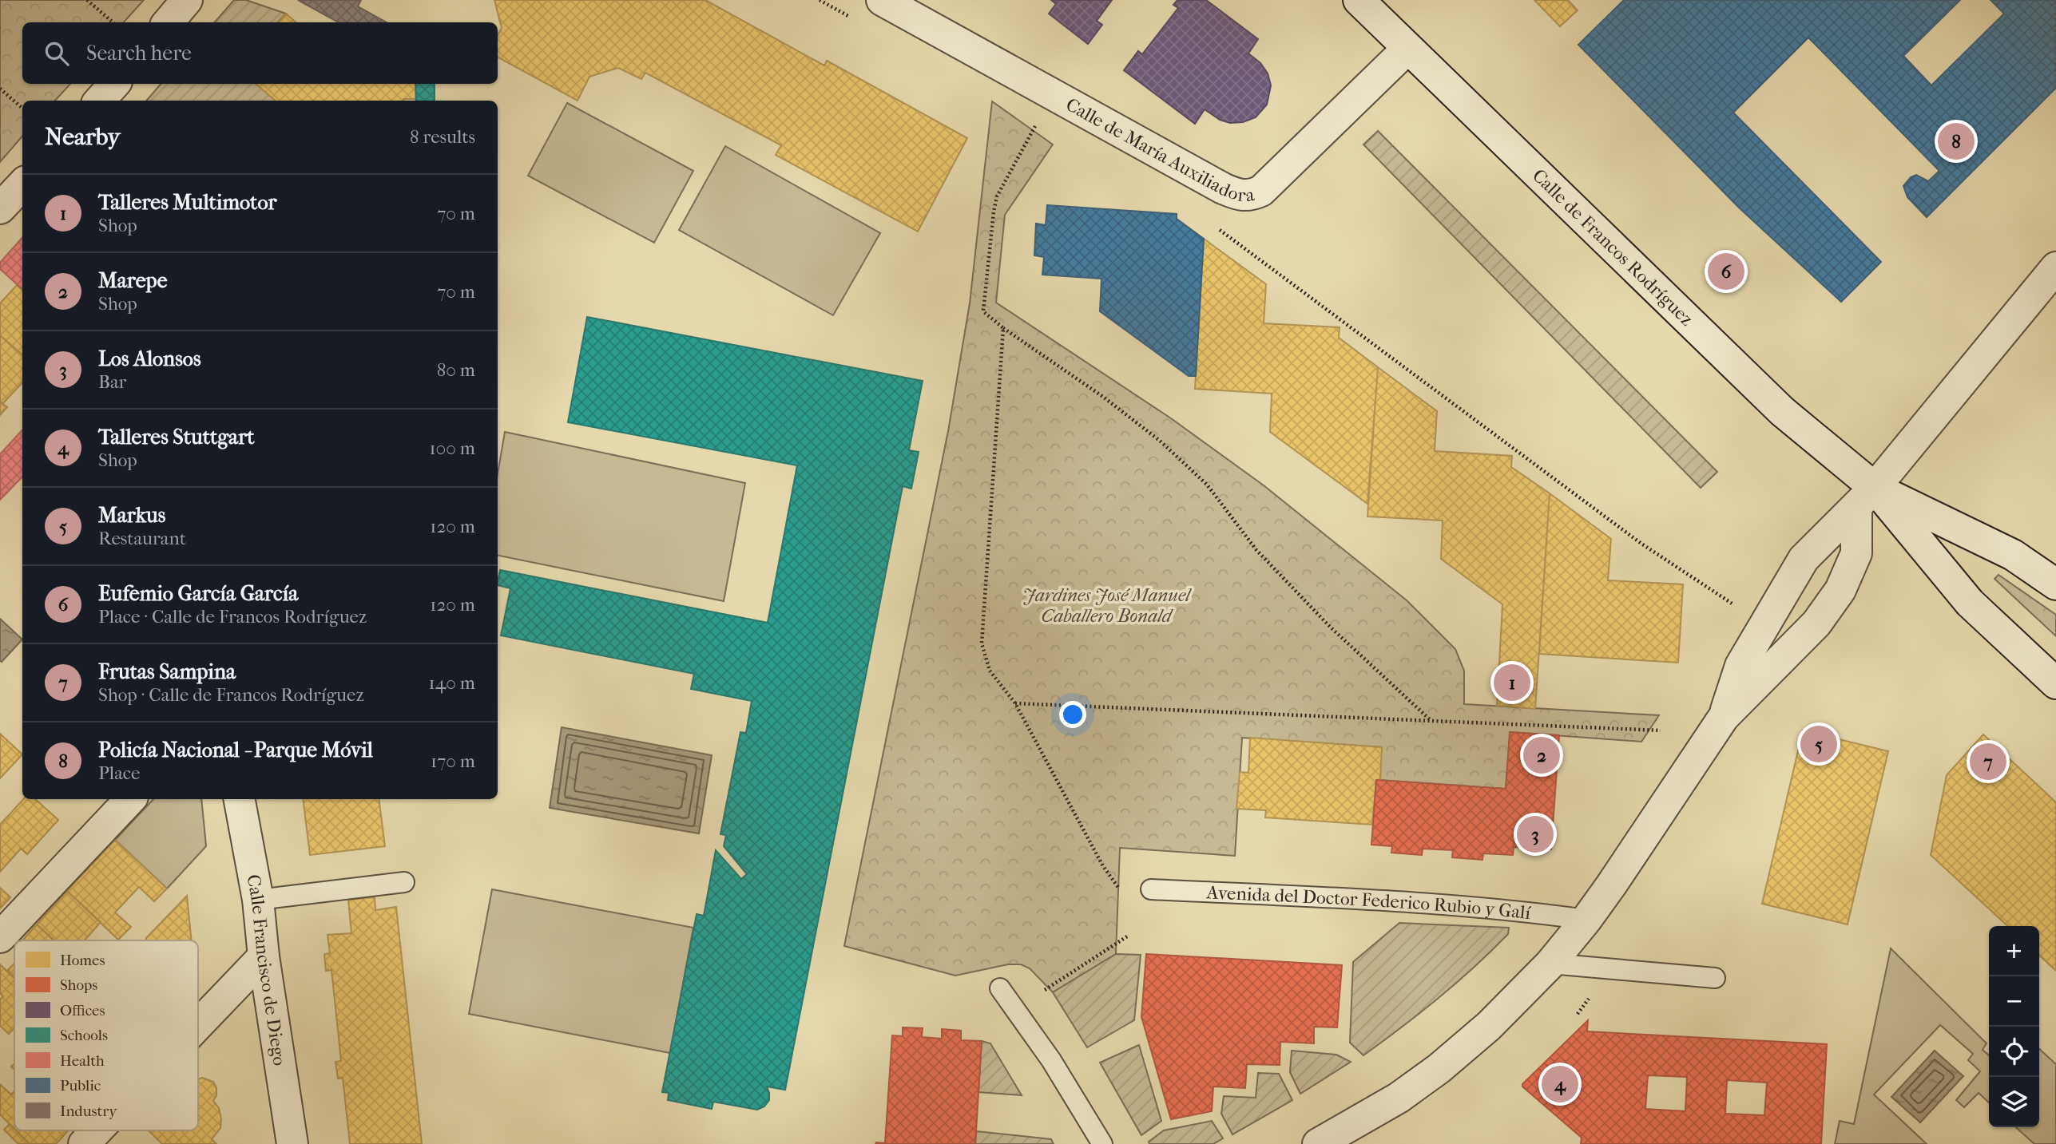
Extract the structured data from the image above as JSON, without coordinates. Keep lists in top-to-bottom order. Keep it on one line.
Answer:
{"streets":{"street":["Calle de María Auxiliadora","Calle de Francos Rodríguez","Calle Francisco de Diego"],"lane":["Avenida del Doctor Federico Rubio y Galí"]},"crossings":[["Calle de María Auxiliadora","Calle de Francos Rodríguez"]],"parks":["Jardines José Manuel Caballero Bonald"],"legend":["Homes","Shops","Offices","Schools","Health","Public","Industry"],"page":{"search":"Search here","heading":["Nearby","8 results"],"pins":["8","6","1","5","2","7","3","4"],"list":[{"mark":"1","name":"Talleres Multimotor","note":"Shop","value":"70 m"},{"mark":"2","name":"Marepe","note":"Shop","value":"70 m"},{"mark":"3","name":"Los Alonsos","note":"Bar","value":"80 m"},{"mark":"4","name":"Talleres Stuttgart","note":"Shop","value":"100 m"},{"mark":"5","name":"Markus","note":"Restaurant","value":"120 m"},{"mark":"6","name":"Eufemio García García","note":"Place · Calle de Francos Rodríguez","value":"120 m"},{"mark":"7","name":"Frutas Sampina","note":"Shop · Calle de Francos Rodríguez","value":"140 m"},{"mark":"8","name":"Policía Nacional - Parque Móvil","note":"Place","value":"170 m"}],"map_buttons":["+","−"]}}
